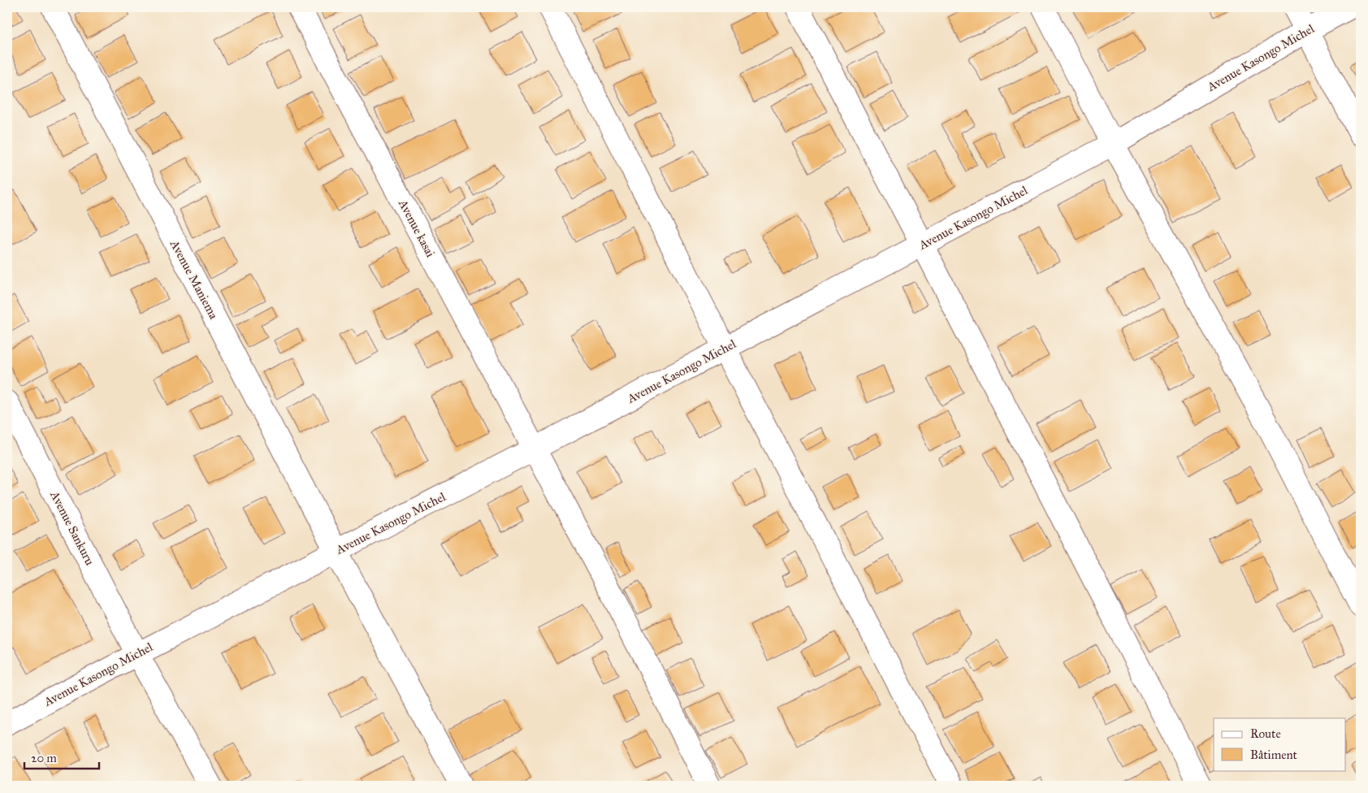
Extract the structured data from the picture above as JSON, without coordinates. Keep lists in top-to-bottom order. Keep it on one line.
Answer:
{"streets":{"street":["Avenue Kasongo Michel","Avenue kasai","Avenue Maniema","Avenue Sankuru"]},"crossings":[["Avenue Kasongo Michel","Avenue kasai"],["Avenue Kasongo Michel","Avenue Maniema"],["Avenue Kasongo Michel","Avenue Sankuru"]],"legend":["Route","Bâtiment"],"scale_bar":"20 m"}
